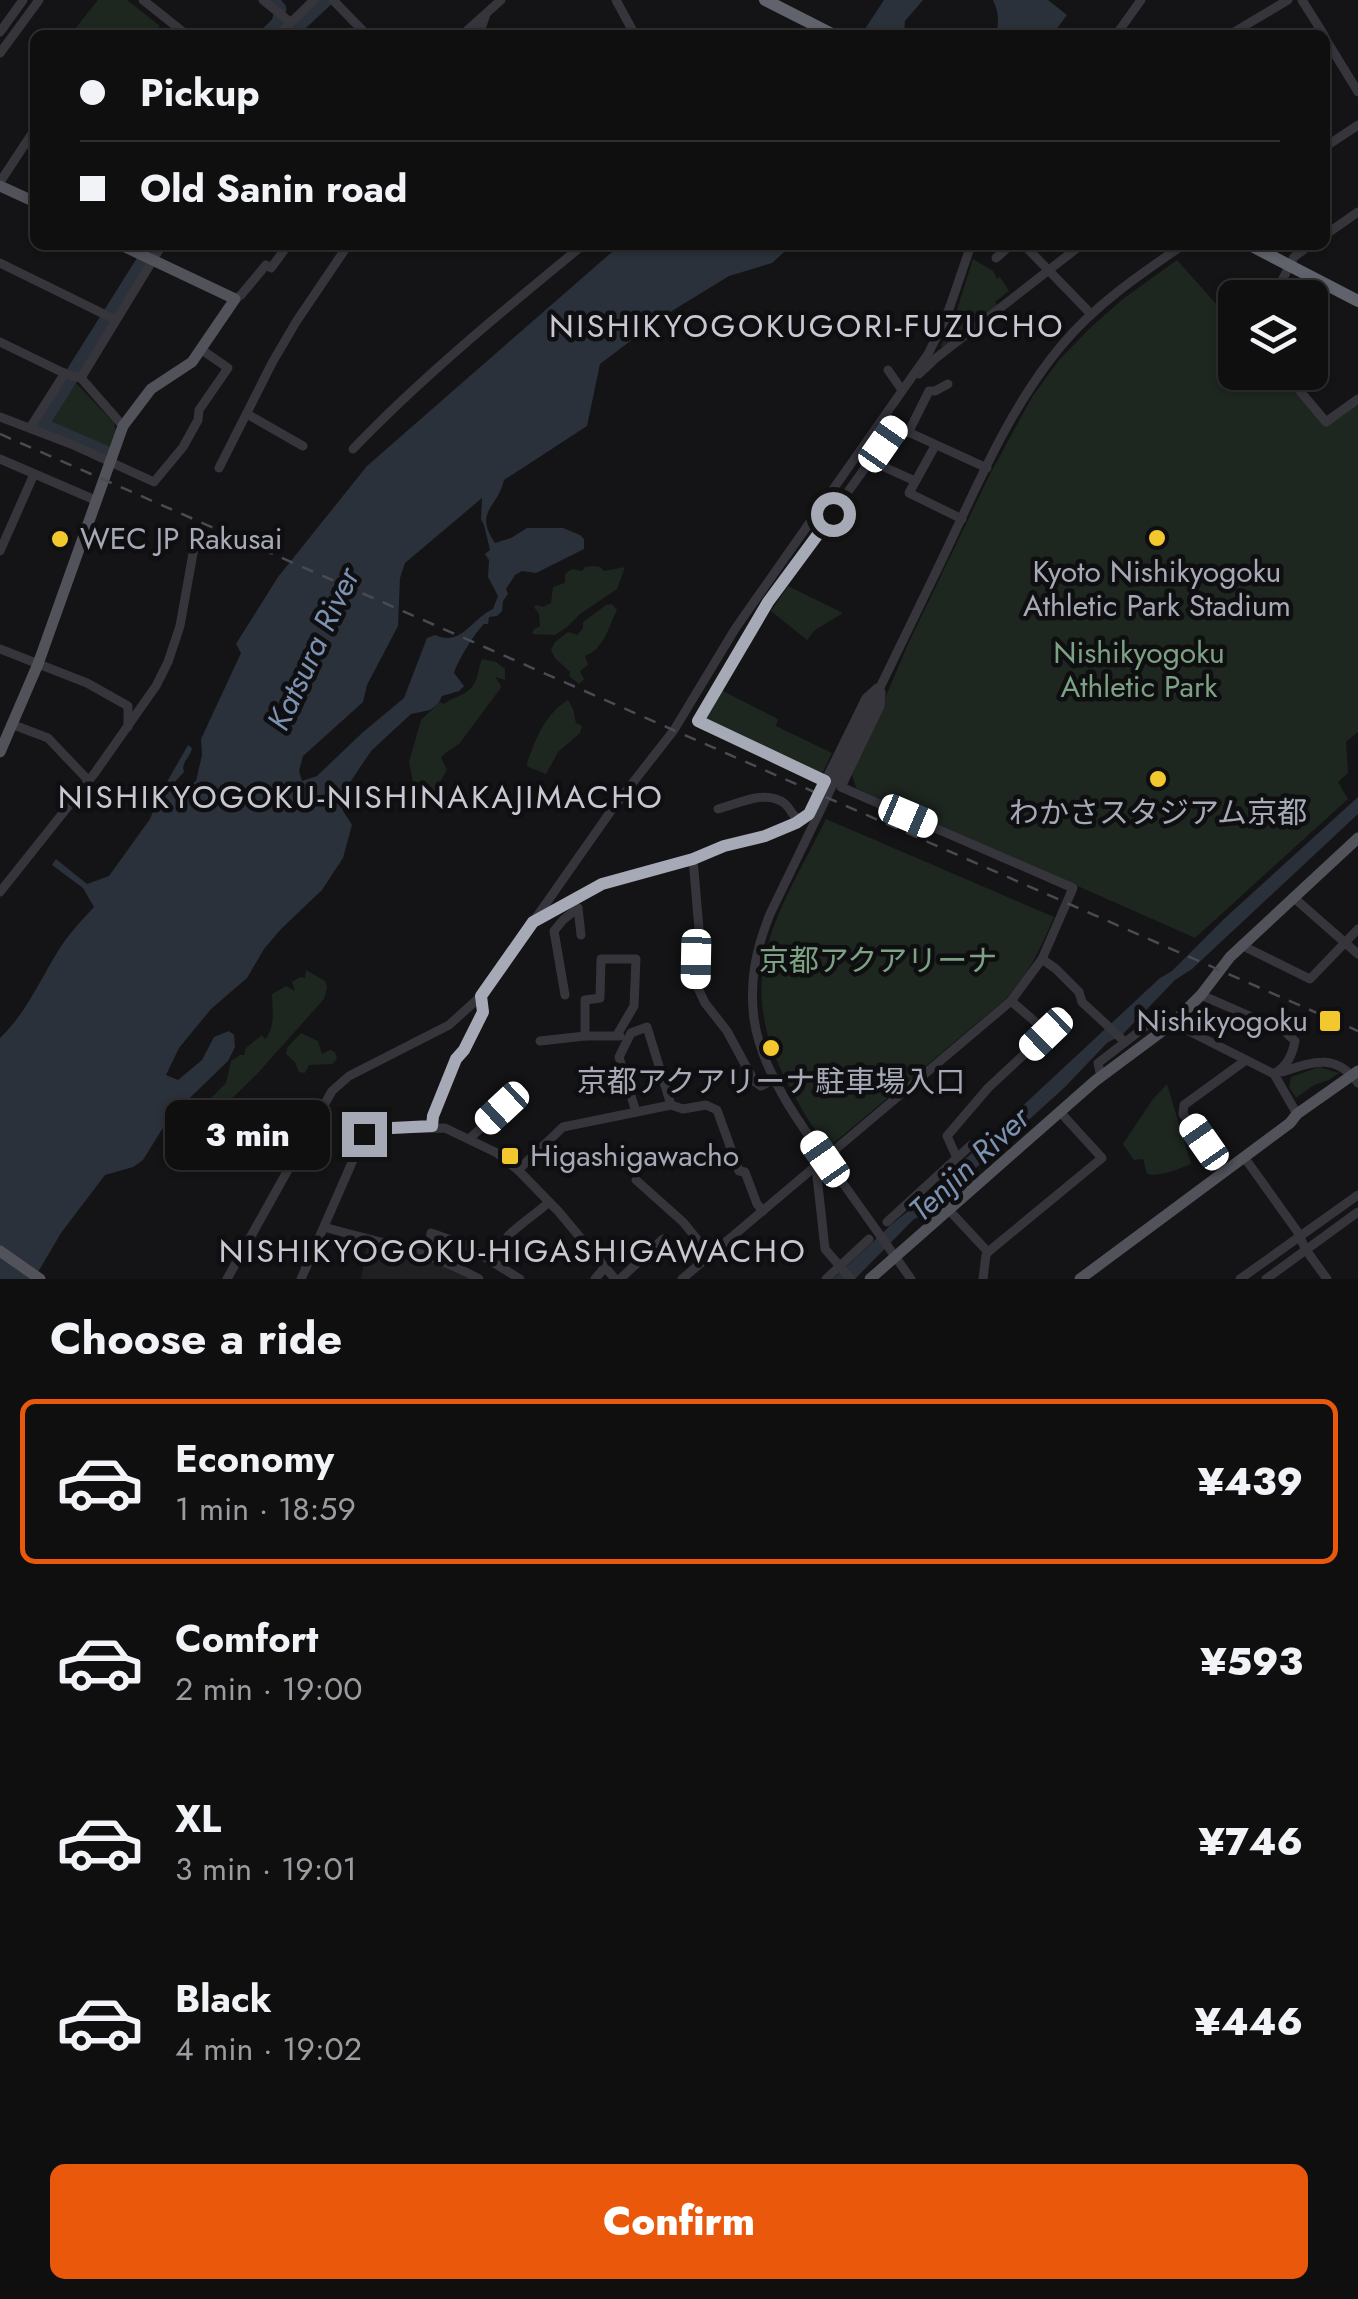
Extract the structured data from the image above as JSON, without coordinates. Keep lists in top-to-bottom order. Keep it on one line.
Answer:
{"districts":["NISHIKYOGOKUGORI-FUZUCHO","NISHIKYOGOKU-NISHINAKAJIMACHO","NISHIKYOGOKU-HIGASHIGAWACHO"],"water":["Katsura River","Tenjin River"],"parks":["Nishikyogoku Athletic Park","京都アクアリーナ"],"places":{"other":["Kyoto Nishikyogoku Athletic Park Stadium","WEC JP Rakusai","わかさスタジアム京都","京都アクアリーナ駐車場入口"],"transit":["Nishikyogoku","Higashigawacho"]},"page":{"banner":["Pickup","Old Sanin road"],"bubble":"3 min","heading":"Choose a ride","list":[{"name":"Economy","note":"1 min · 18:59","value":"¥439"},{"name":"Comfort","note":"2 min · 19:00","value":"¥593"},{"name":"XL","note":"3 min · 19:01","value":"¥746"},{"name":"Black","note":"4 min · 19:02","value":"¥446"}],"buttons":"Confirm"}}
